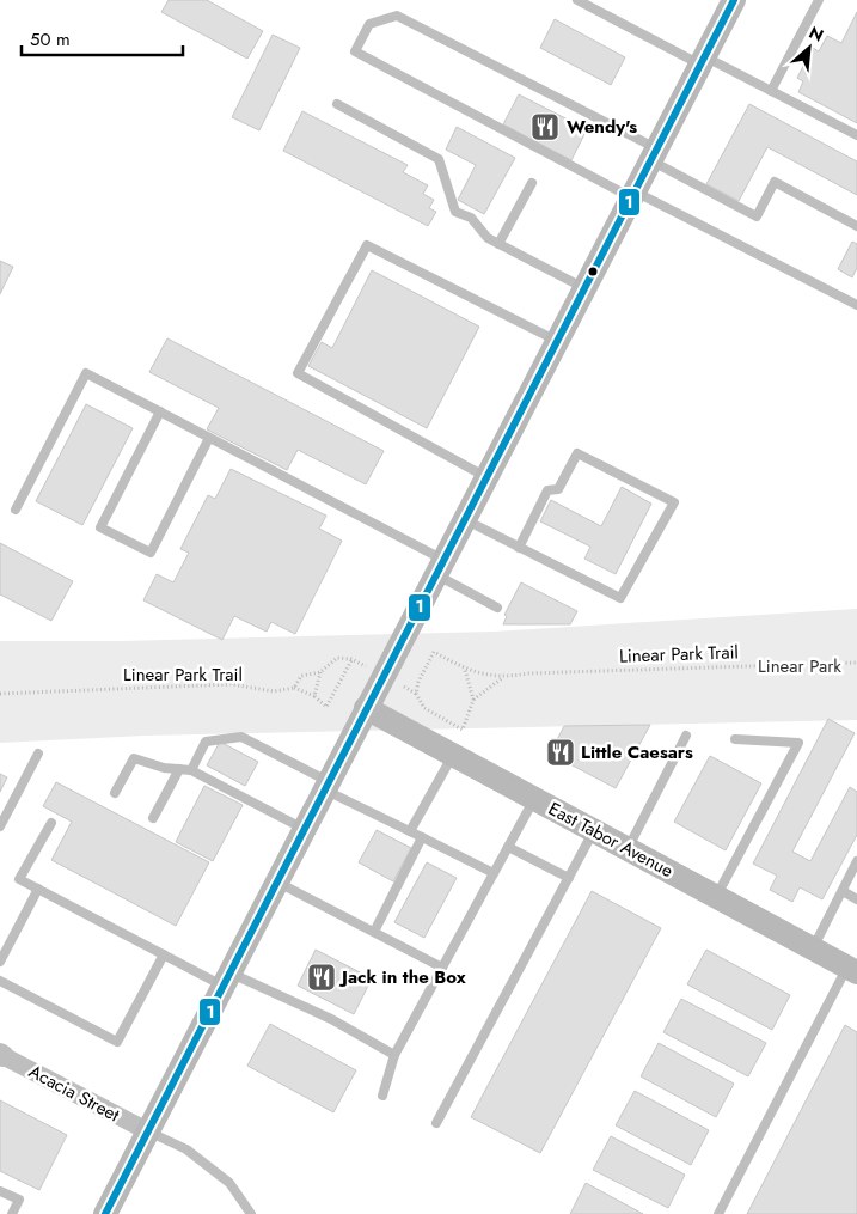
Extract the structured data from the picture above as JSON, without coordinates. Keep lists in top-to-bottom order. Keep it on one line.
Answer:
{"streets":{"main road":["East Tabor Avenue"],"street":["Acacia Street"],"path":["Linear Park Trail"]},"parks":["Linear Park"],"places":{"restaurant":["Wendy's","Little Caesars","Jack in the Box"]},"lines":["transit line 1"],"scale_bar":"50 m","north":"top right"}
